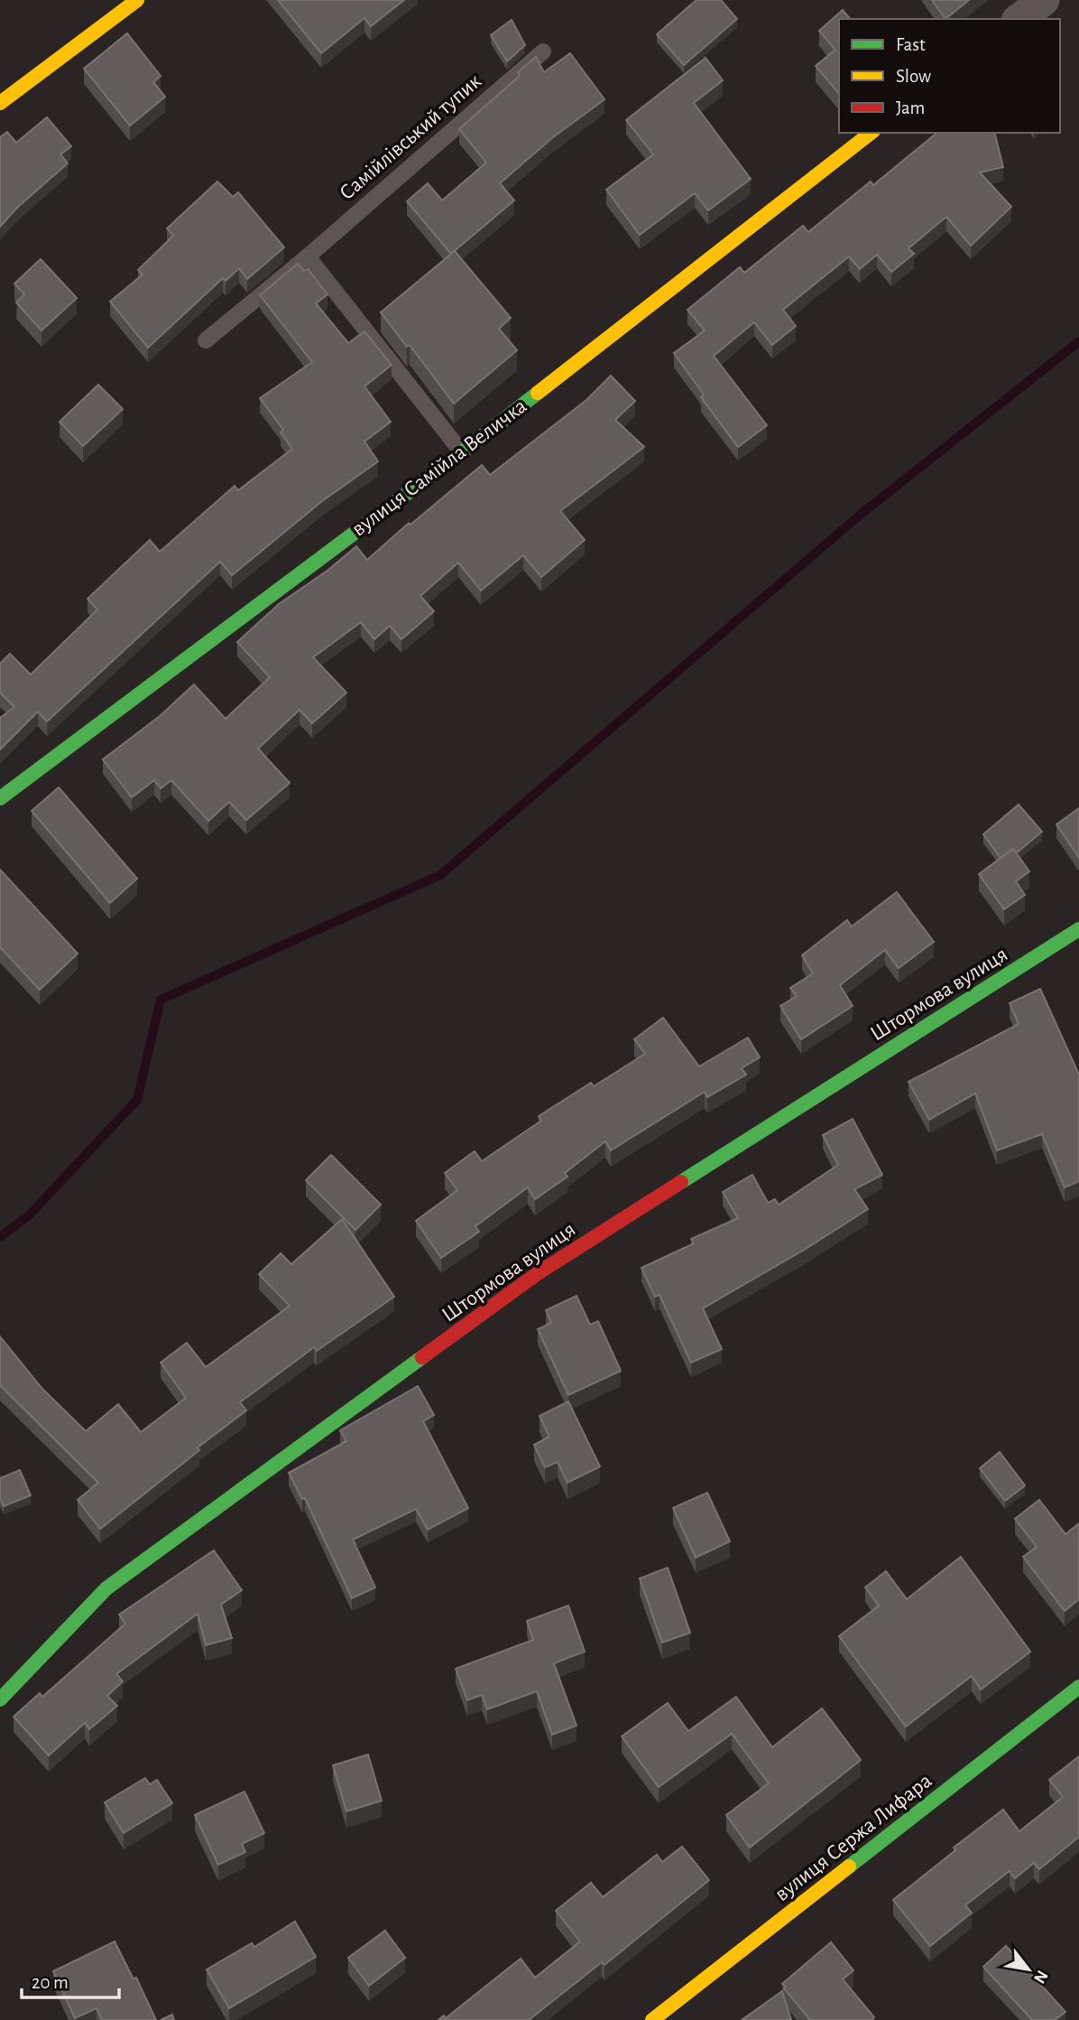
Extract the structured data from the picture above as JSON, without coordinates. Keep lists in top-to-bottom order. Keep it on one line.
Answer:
{"streets":{"street":["вулиця Самійла Величка","Штормова вулиця","вулиця Сержа Лифара"],"lane":["Самійлівський тупик"]},"legend":["Fast","Slow","Jam"],"scale_bar":"20 m","north":"bottom right"}
